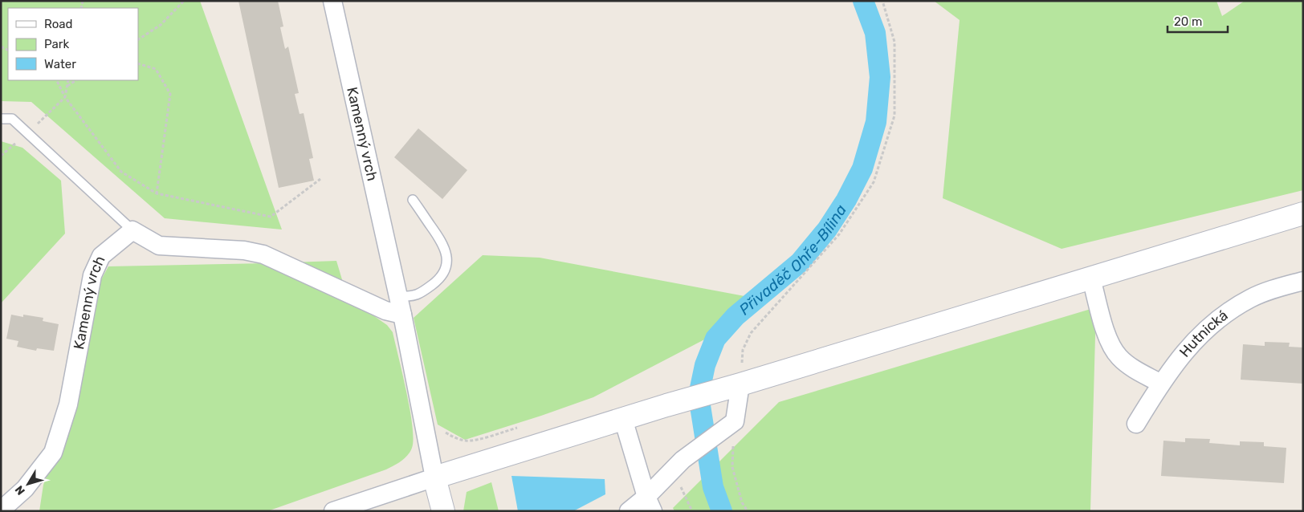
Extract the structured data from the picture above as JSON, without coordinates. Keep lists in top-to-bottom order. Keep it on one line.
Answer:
{"streets":{"street":["Kamenný vrch","Hutnická"]},"water":["Přivaděč Ohře-Bílina"],"legend":["Road","Park","Water"],"scale_bar":"20 m","north":"bottom left"}
